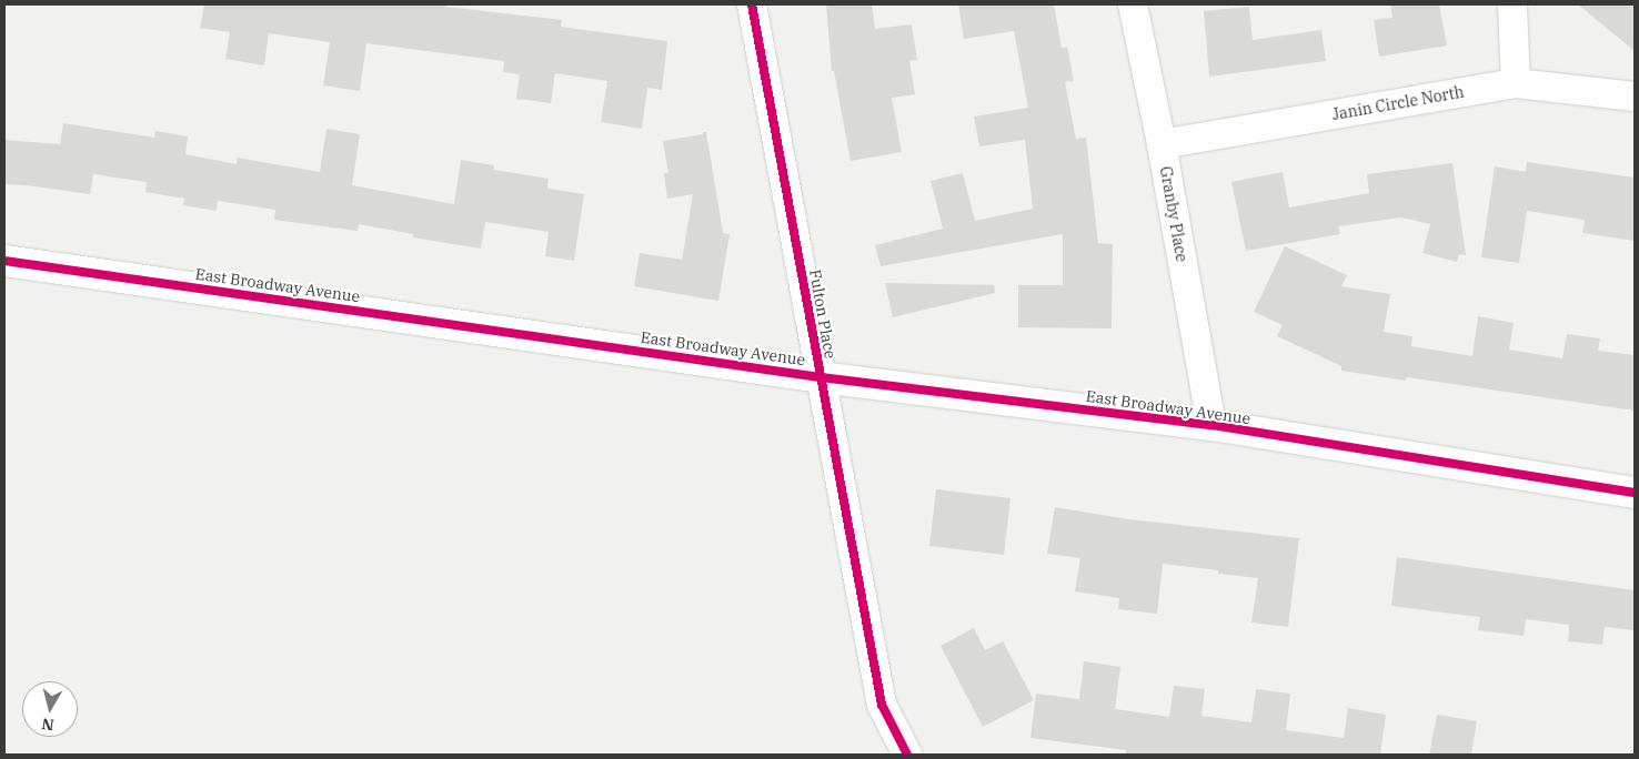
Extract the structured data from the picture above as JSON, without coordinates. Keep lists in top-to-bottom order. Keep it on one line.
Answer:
{"streets":{"street":["Janin Circle North","Granby Place","East Broadway Avenue","Fulton Place"]},"crossings":[["Janin Circle North","Granby Place"],["Granby Place","East Broadway Avenue"],["East Broadway Avenue","Fulton Place"]],"north":"bottom"}
